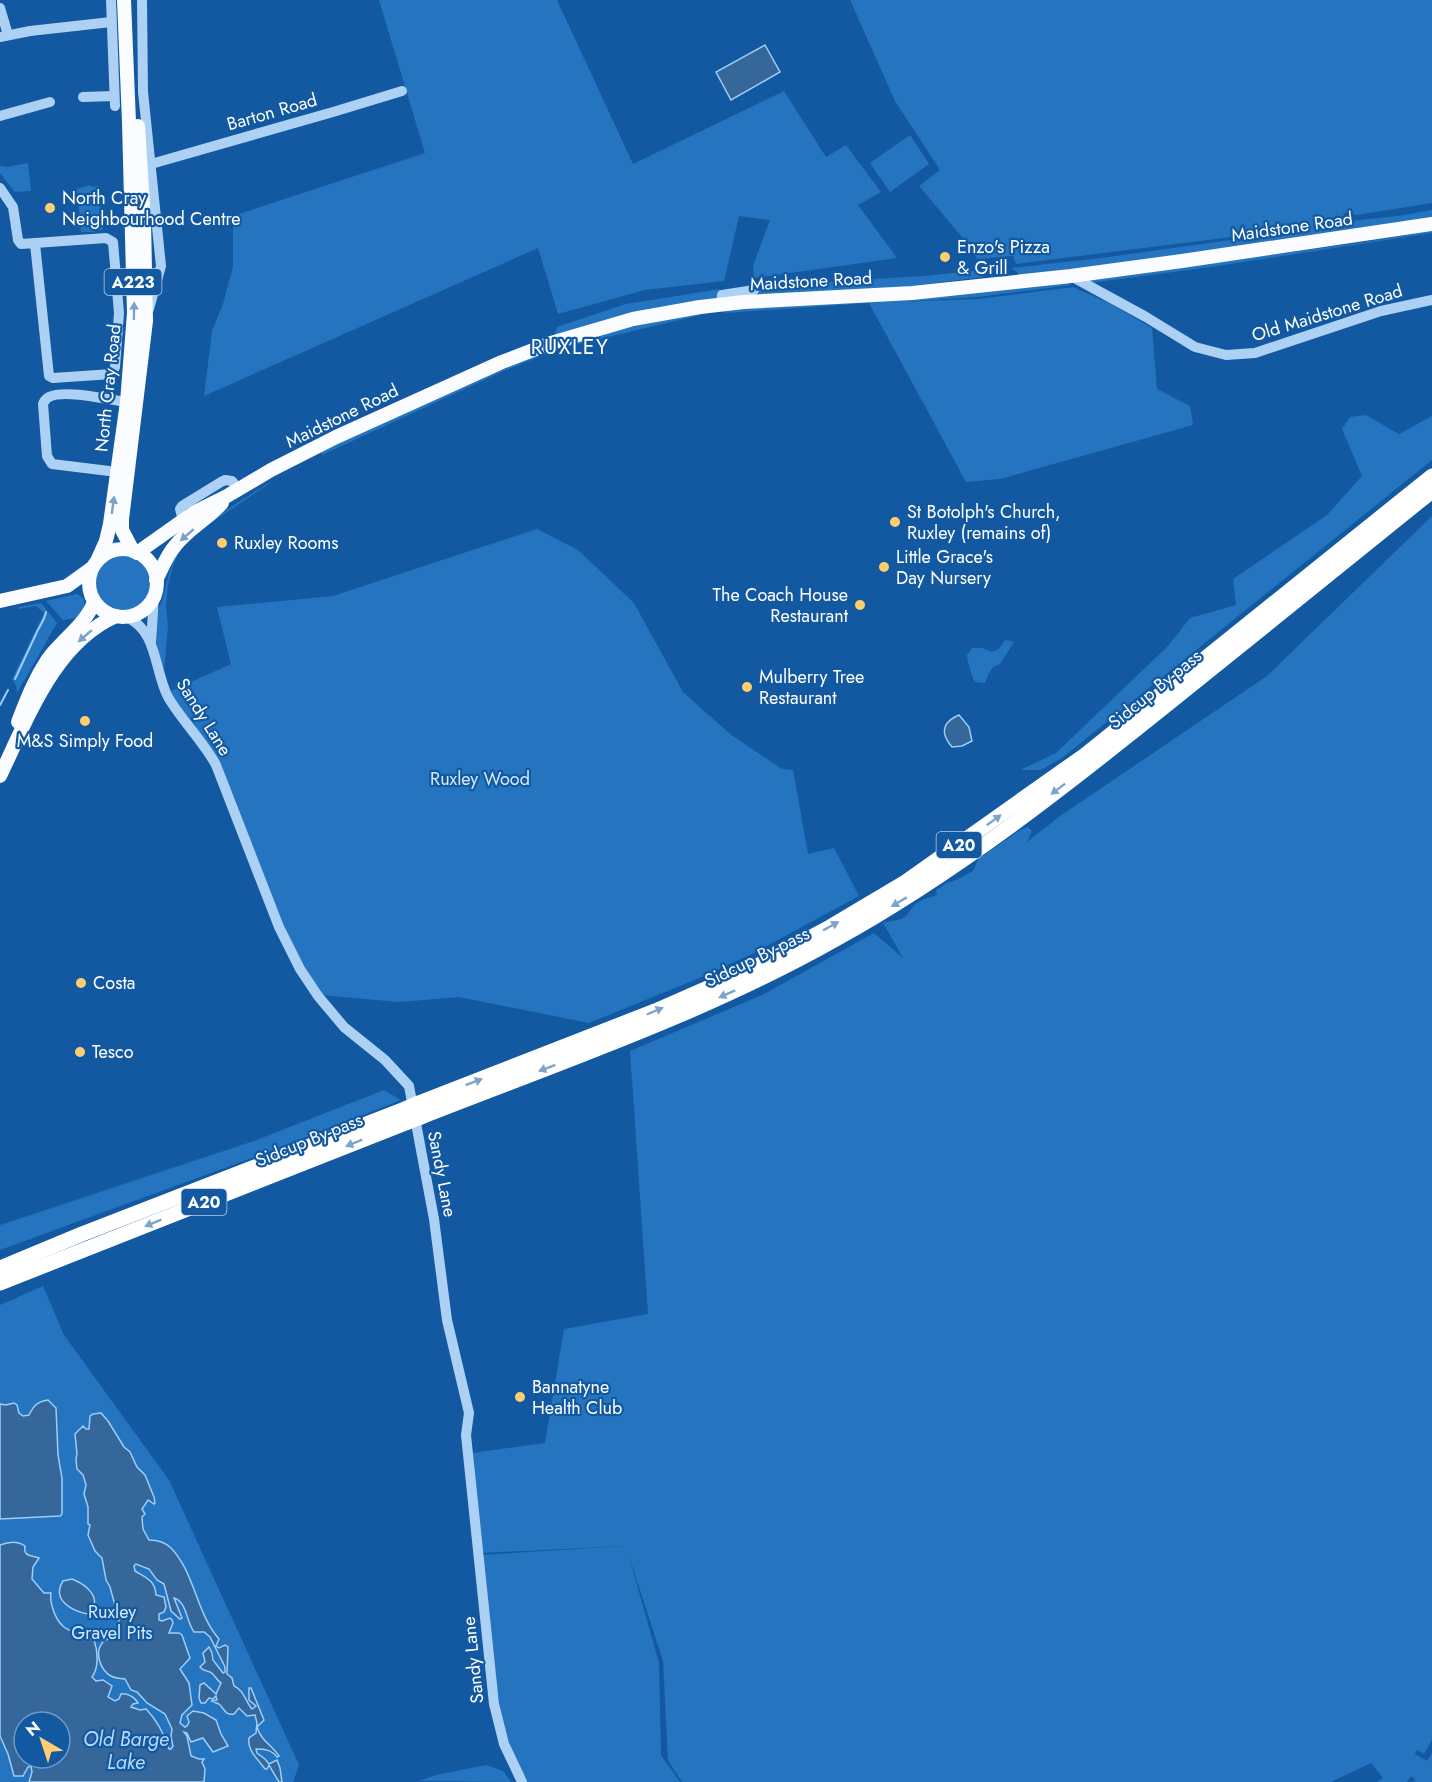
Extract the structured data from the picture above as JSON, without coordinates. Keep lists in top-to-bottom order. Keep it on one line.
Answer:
{"streets":{"highway":["Sidcup By-pass","A20"],"main road":["Maidstone Road","A223","North Cray Road"],"street":["Barton Road","Old Maidstone Road","Sandy Lane"]},"crossings":[["Barton Road","North Cray Road"],["Maidstone Road","Old Maidstone Road"],["Maidstone Road","North Cray Road"],["Maidstone Road","Sandy Lane"],["North Cray Road","Sandy Lane"],["Sidcup By-pass","A20"]],"districts":["RUXLEY"],"water":["Old Barge Lake"],"parks":["Ruxley Wood","Ruxley Gravel Pits"],"places":["North Cray Neighbourhood Centre","Enzo's Pizza & Grill","St Botolph's Church, Ruxley (remains of)","Ruxley Rooms","Little Grace's Day Nursery","The Coach House Restaurant","Mulberry Tree Restaurant","M&S Simply Food","Costa","Tesco","Bannatyne Health Club"],"north":"top left"}
